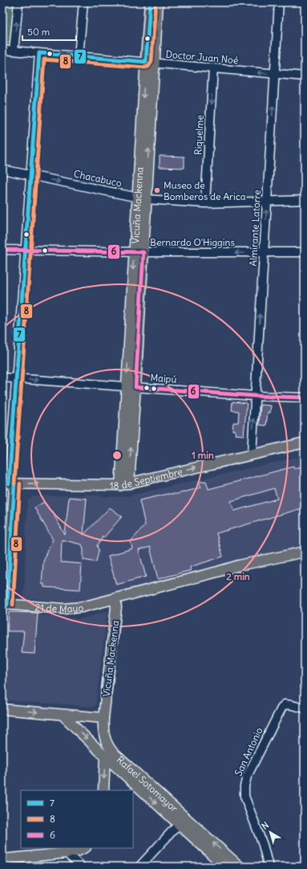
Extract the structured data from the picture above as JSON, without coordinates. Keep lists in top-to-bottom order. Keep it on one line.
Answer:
{"streets":{"main road":["Vicuña Mackenna","18 de Septiembre","21 de Mayo","Rafael Sotomayor"],"street":["Doctor Juan Noé","Riquelme","Chacabuco","Almirante Latorre","Bernardo O'Higgins","Maipú","San Antonio"]},"crossings":[["Doctor Juan Noé","Riquelme"],["Doctor Juan Noé","Vicuña Mackenna"],["Doctor Juan Noé","Almirante Latorre"],["Riquelme","Chacabuco"],["Chacabuco","Vicuña Mackenna"],["Chacabuco","Almirante Latorre"],["Vicuña Mackenna","Bernardo O'Higgins"],["Vicuña Mackenna","Maipú"],["Vicuña Mackenna","18 de Septiembre"],["Vicuña Mackenna","21 de Mayo"],["Vicuña Mackenna","Rafael Sotomayor"],["Almirante Latorre","Bernardo O'Higgins"],["Almirante Latorre","Maipú"],["Almirante Latorre","18 de Septiembre"]],"one_way":["Riquelme","Chacabuco","Almirante Latorre","Bernardo O'Higgins","Maipú","18 de Septiembre"],"places":["Museo de Bomberos de Arica"],"lines":["transit line 7","transit line 8","transit line 6"],"legend":["7","8","6"],"scale_bar":"50 m","north":"top left","rings":["1 min","2 min"]}
